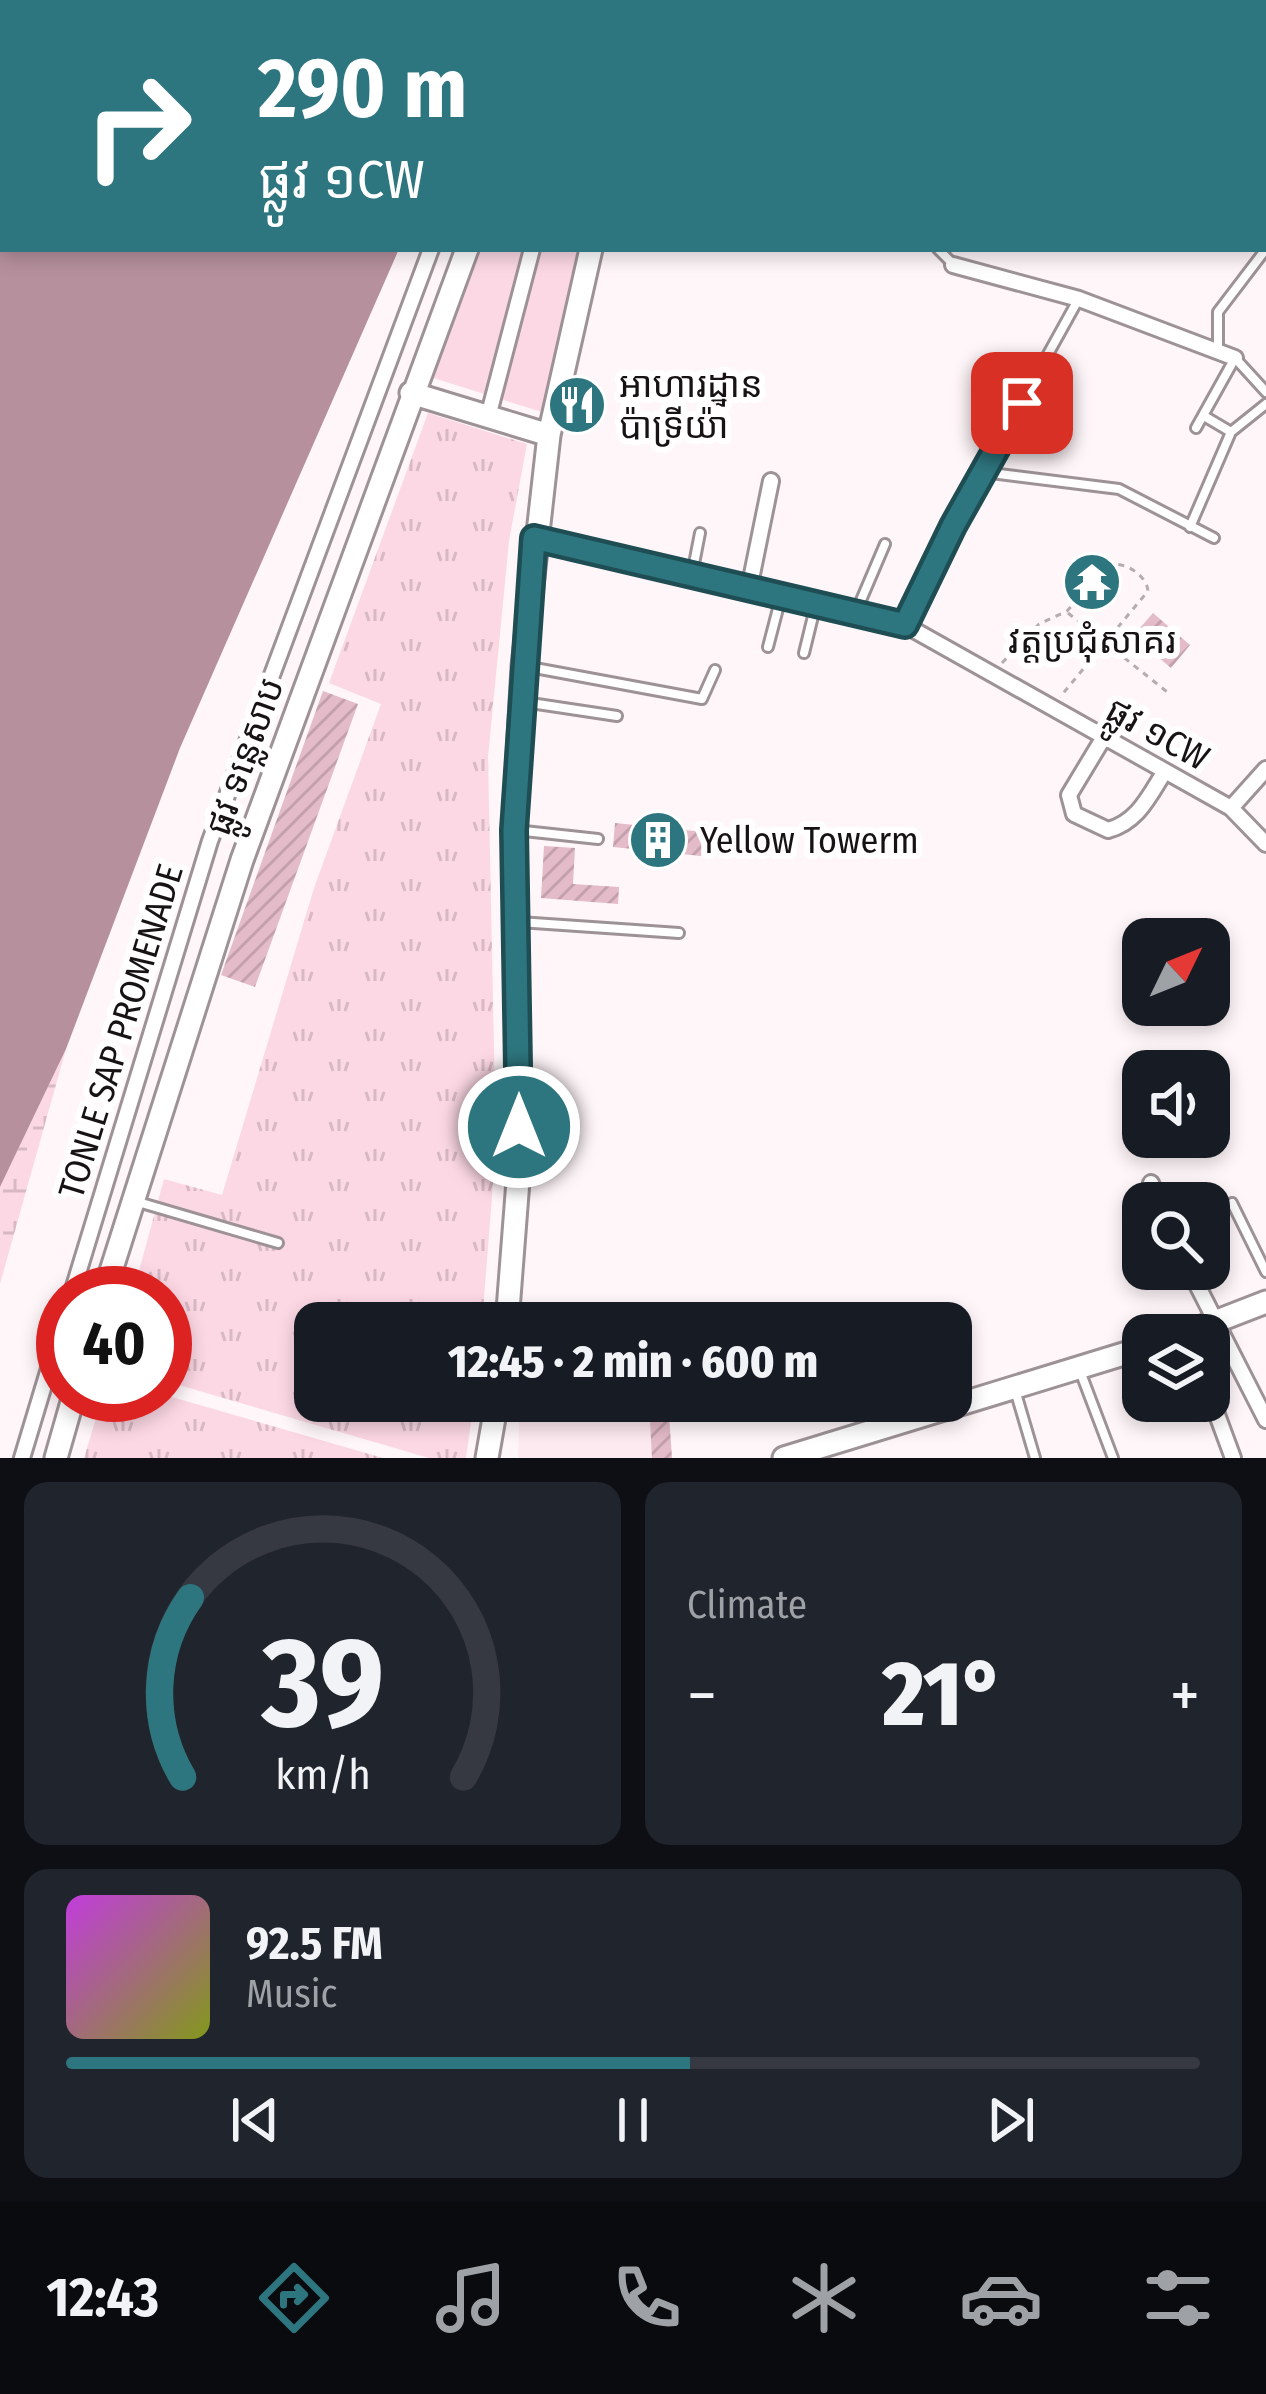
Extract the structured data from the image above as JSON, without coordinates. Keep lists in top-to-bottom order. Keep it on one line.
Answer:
{"streets":{"street":["ផ្លូវ ១CW","ផ្លូវ ទន្លេសាប","TONLE SAP PROMENADE"]},"places":{"restaurant":["អាហារដ្ឋាន ប៉ាទ្រីយ៉ា"],"temple":["វត្តប្រជុំសាគរ"],"building":["Yellow Towerm"]},"north":"top right","page":{"turn":["290 m","ផ្លូវ ១CW"],"limit":"40","trip":"12:45 · 2 min · 600 m","tile":"Climate","heat":["−","21°","+"],"song":["92.5 FM","Music"],"tabs":"12:43","gauge":["39","km/h"]}}
